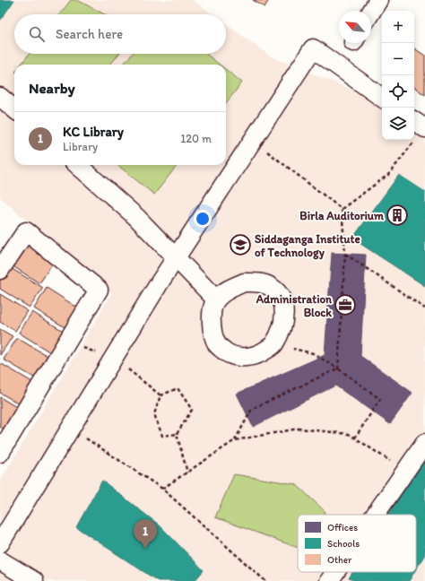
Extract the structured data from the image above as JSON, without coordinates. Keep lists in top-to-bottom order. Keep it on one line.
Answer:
{"places":{"building":["Birla Auditorium"],"school or university":["Siddaganga Institute of Technology"],"office":["Administration Block"]},"legend":["Offices","Schools","Other"],"north":"top left","page":{"map_buttons":["+","−"],"search":"Search here","heading":"Nearby","list":[{"mark":"1","name":"KC Library","note":"Library","value":"120 m"}],"pins":"1"}}
